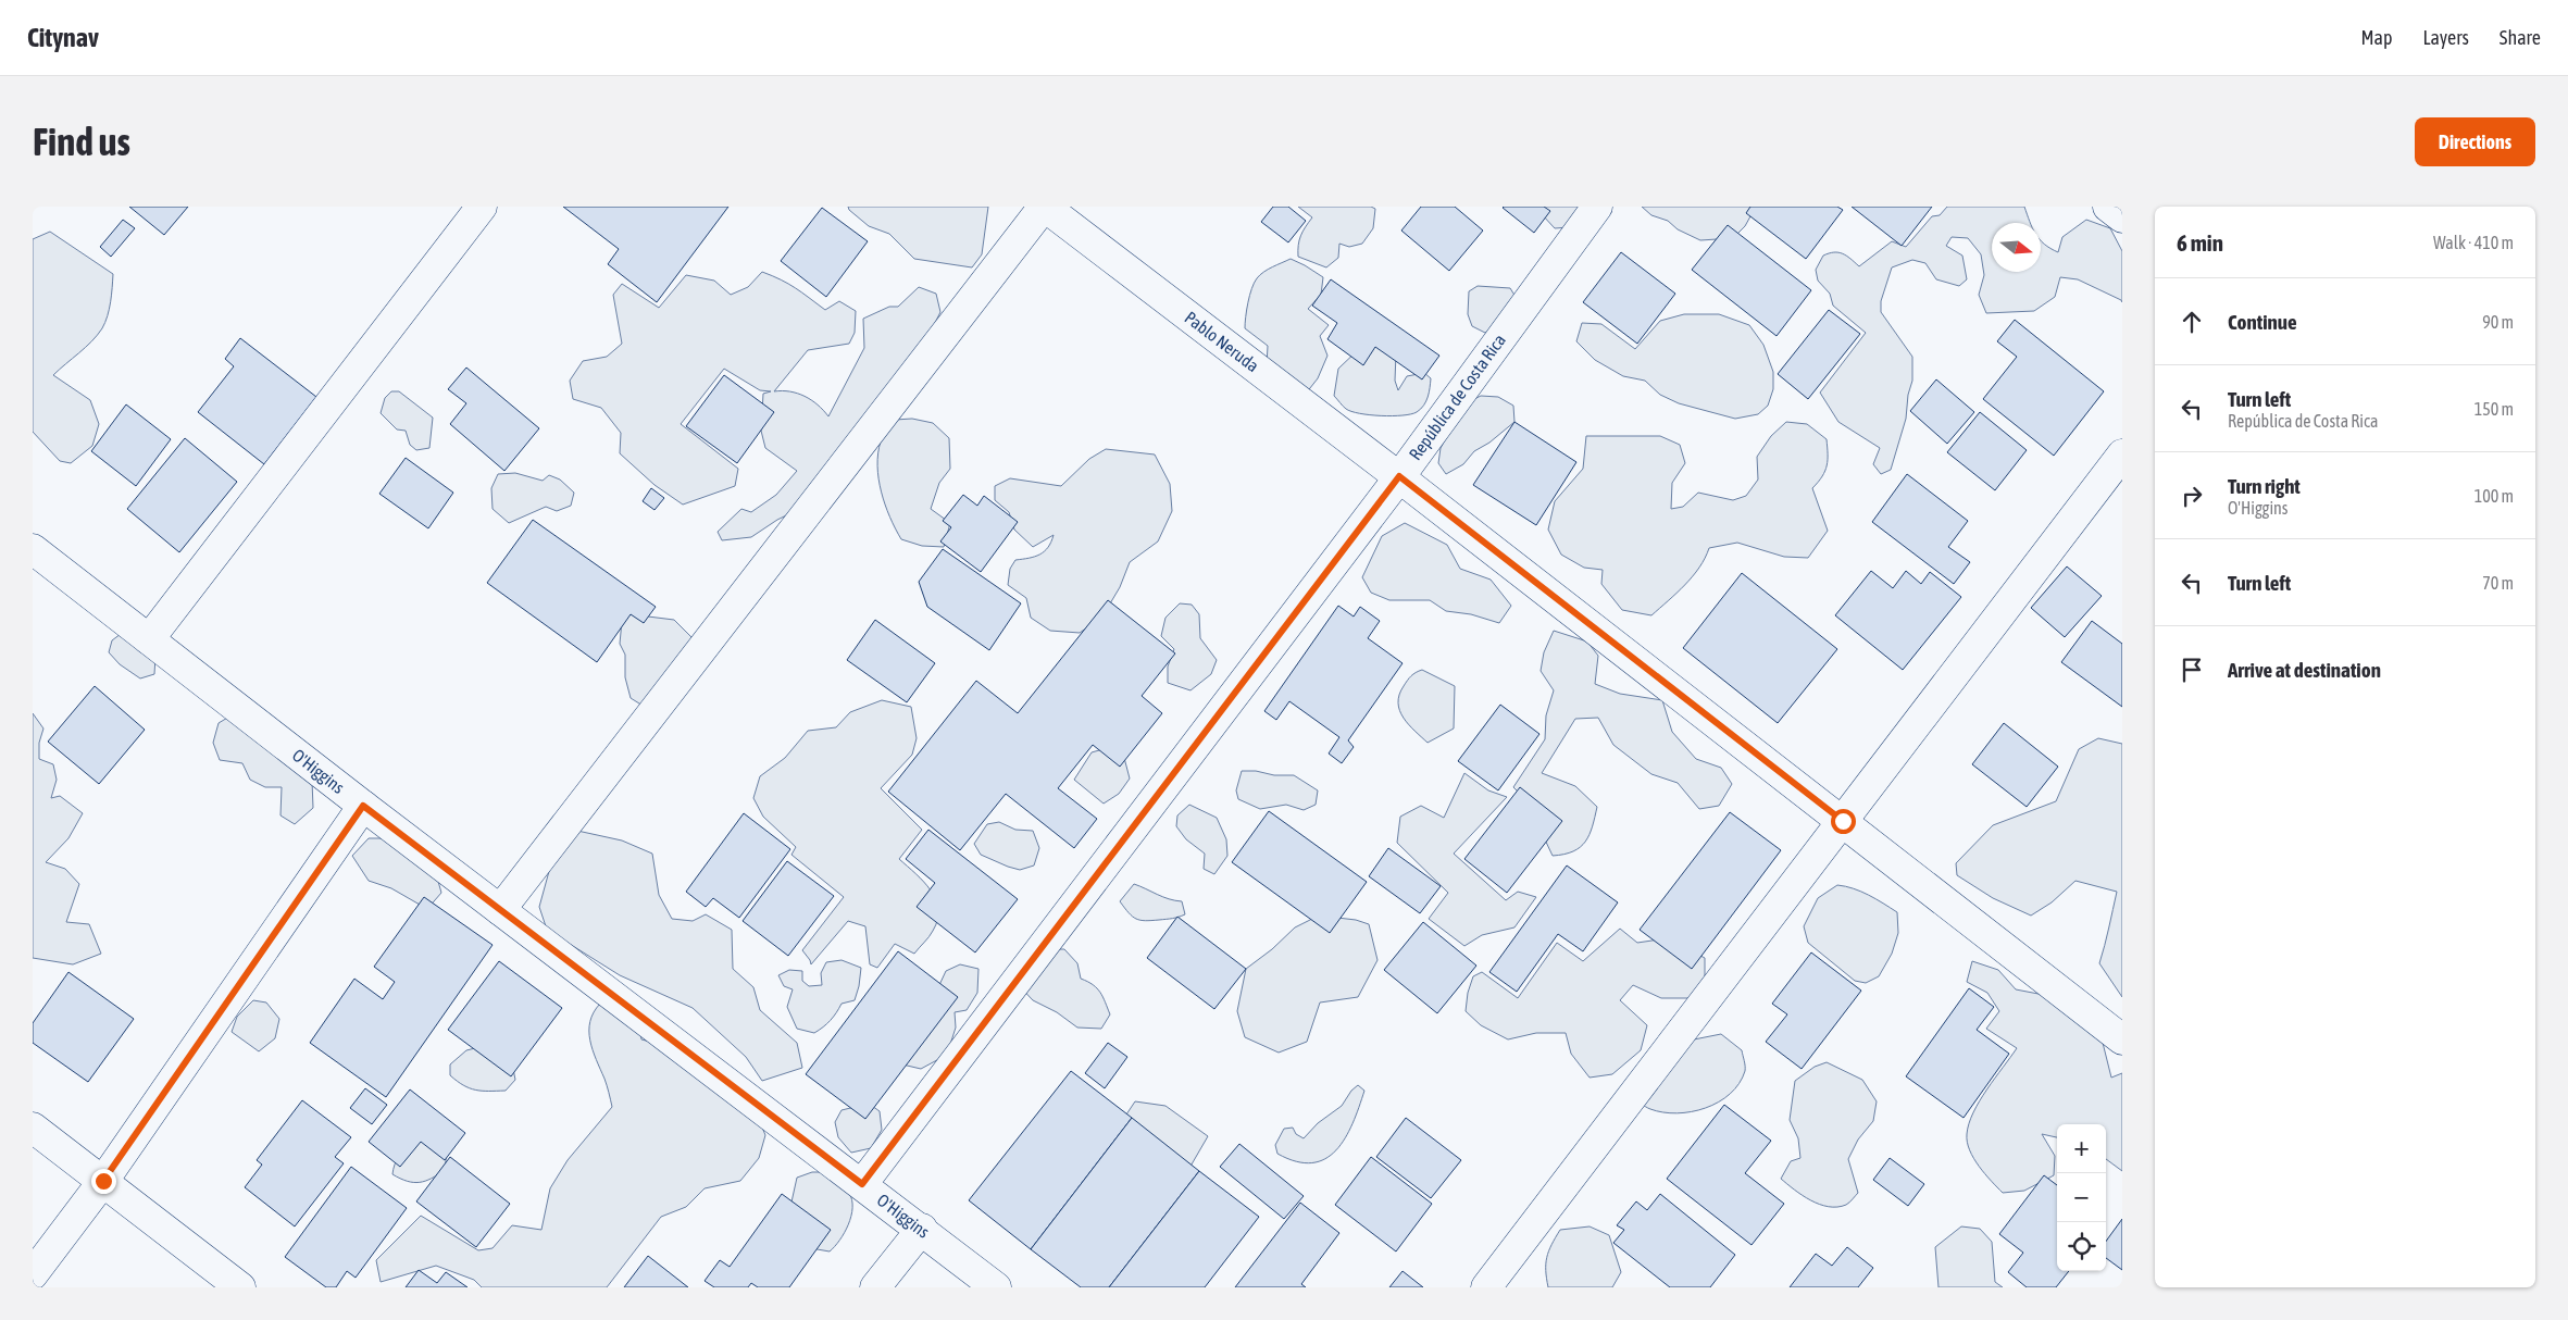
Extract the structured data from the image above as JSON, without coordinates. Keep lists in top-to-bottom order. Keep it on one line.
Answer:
{"streets":{"street":["Pablo Neruda","República de Costa Rica","O'Higgins"]},"crossings":[["Pablo Neruda","República de Costa Rica"],["República de Costa Rica","O'Higgins"]],"north":"right","page":{"header":"Citynav","nav":["Map","Layers","Share"],"buttons":"Directions","title":"Find us","heading":["6 min","Walk · 410 m"],"list":[["Continue","90 m"],["Turn left","República de Costa Rica","150 m"],["Turn right","O'Higgins","100 m"],["Turn left","70 m"],"Arrive at destination"],"map_buttons":["+","−"]}}
